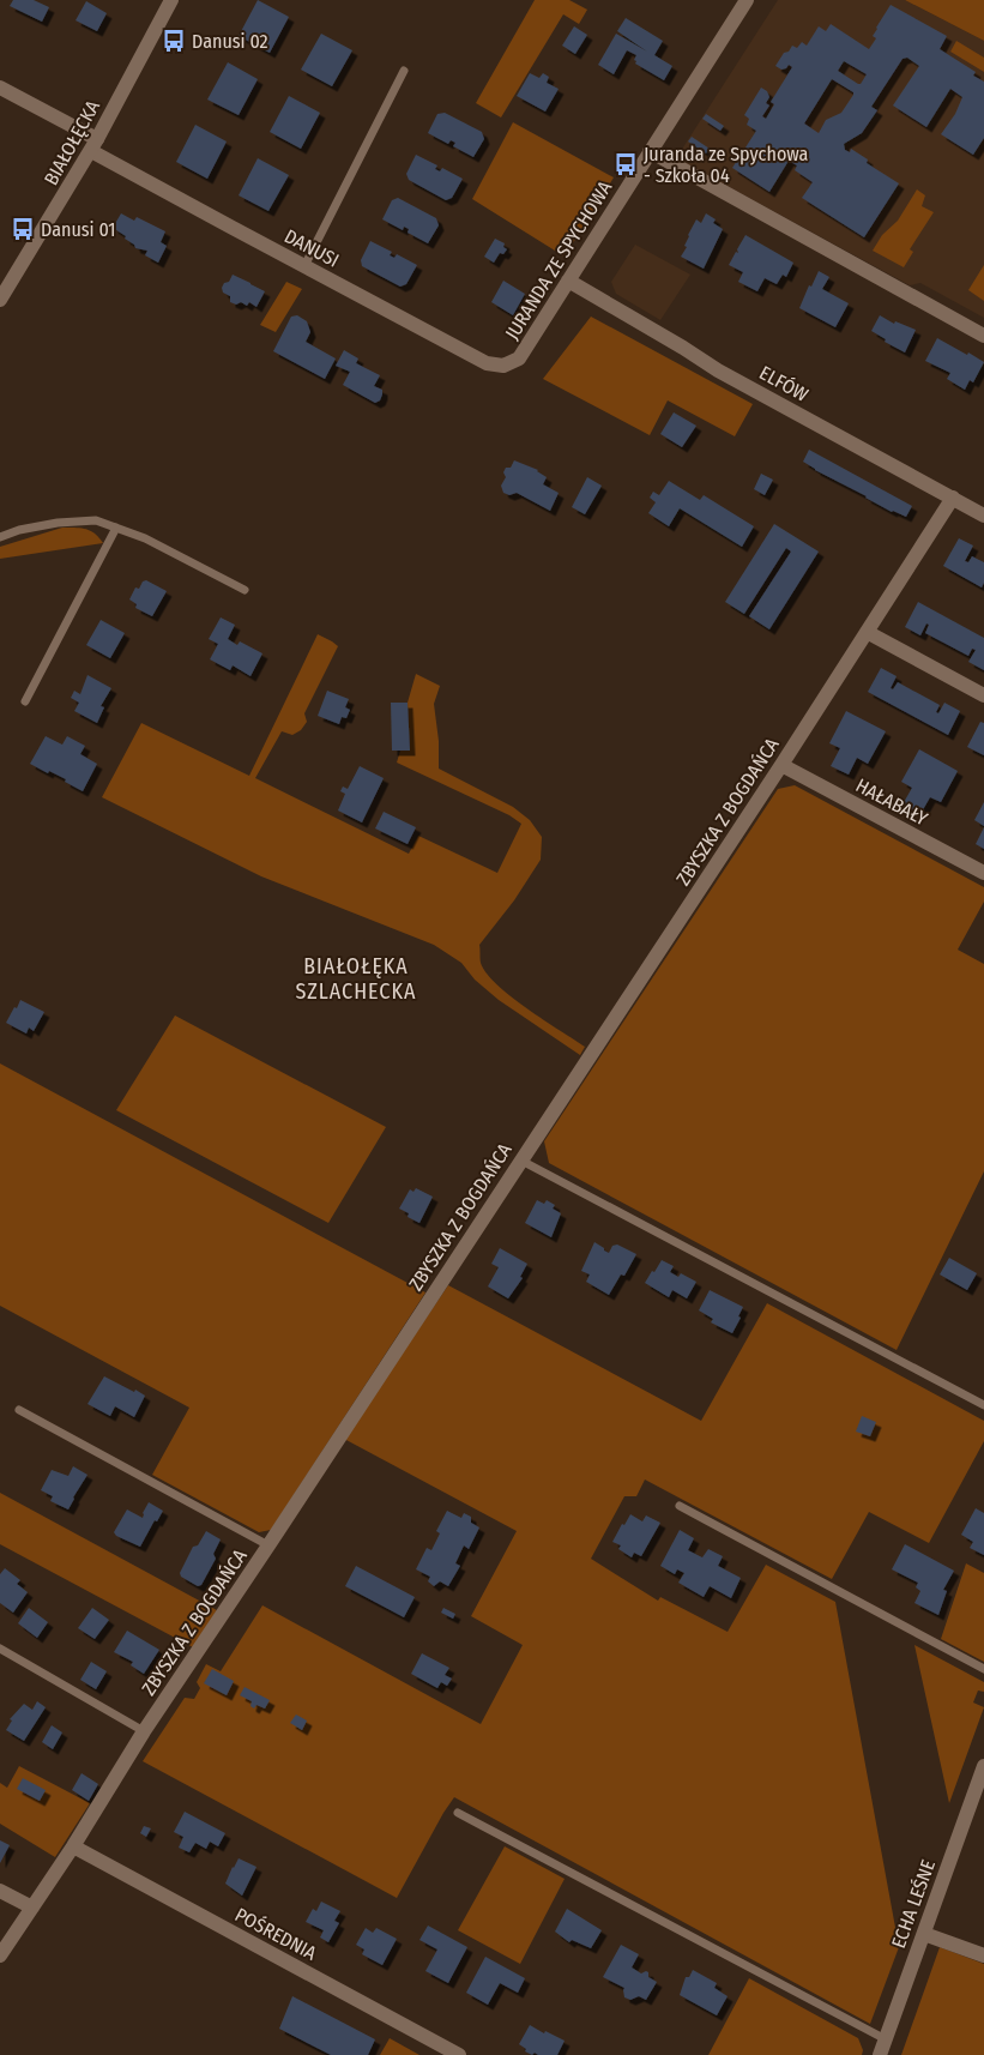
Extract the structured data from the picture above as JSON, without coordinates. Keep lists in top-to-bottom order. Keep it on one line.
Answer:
{"streets":{"street":["BIAŁOŁĘCKA","DANUSI","JURANDA ZE SPYCHOWA","ELFÓW","HAŁABAŁY","ZBYSZKA Z BOGDAŃCA","ECHA LEŚNE","POŚREDNIA"]},"crossings":[["BIAŁOŁĘCKA","DANUSI"],["DANUSI","JURANDA ZE SPYCHOWA"],["JURANDA ZE SPYCHOWA","ELFÓW"],["ELFÓW","ZBYSZKA Z BOGDAŃCA"],["HAŁABAŁY","ZBYSZKA Z BOGDAŃCA"],["ZBYSZKA Z BOGDAŃCA","POŚREDNIA"]],"districts":["BIAŁOŁĘKA SZLACHECKA"],"places":{"bus stop":["Danusi 02","Juranda ze Spychowa - Szkoła 04","Danusi 01"]}}
